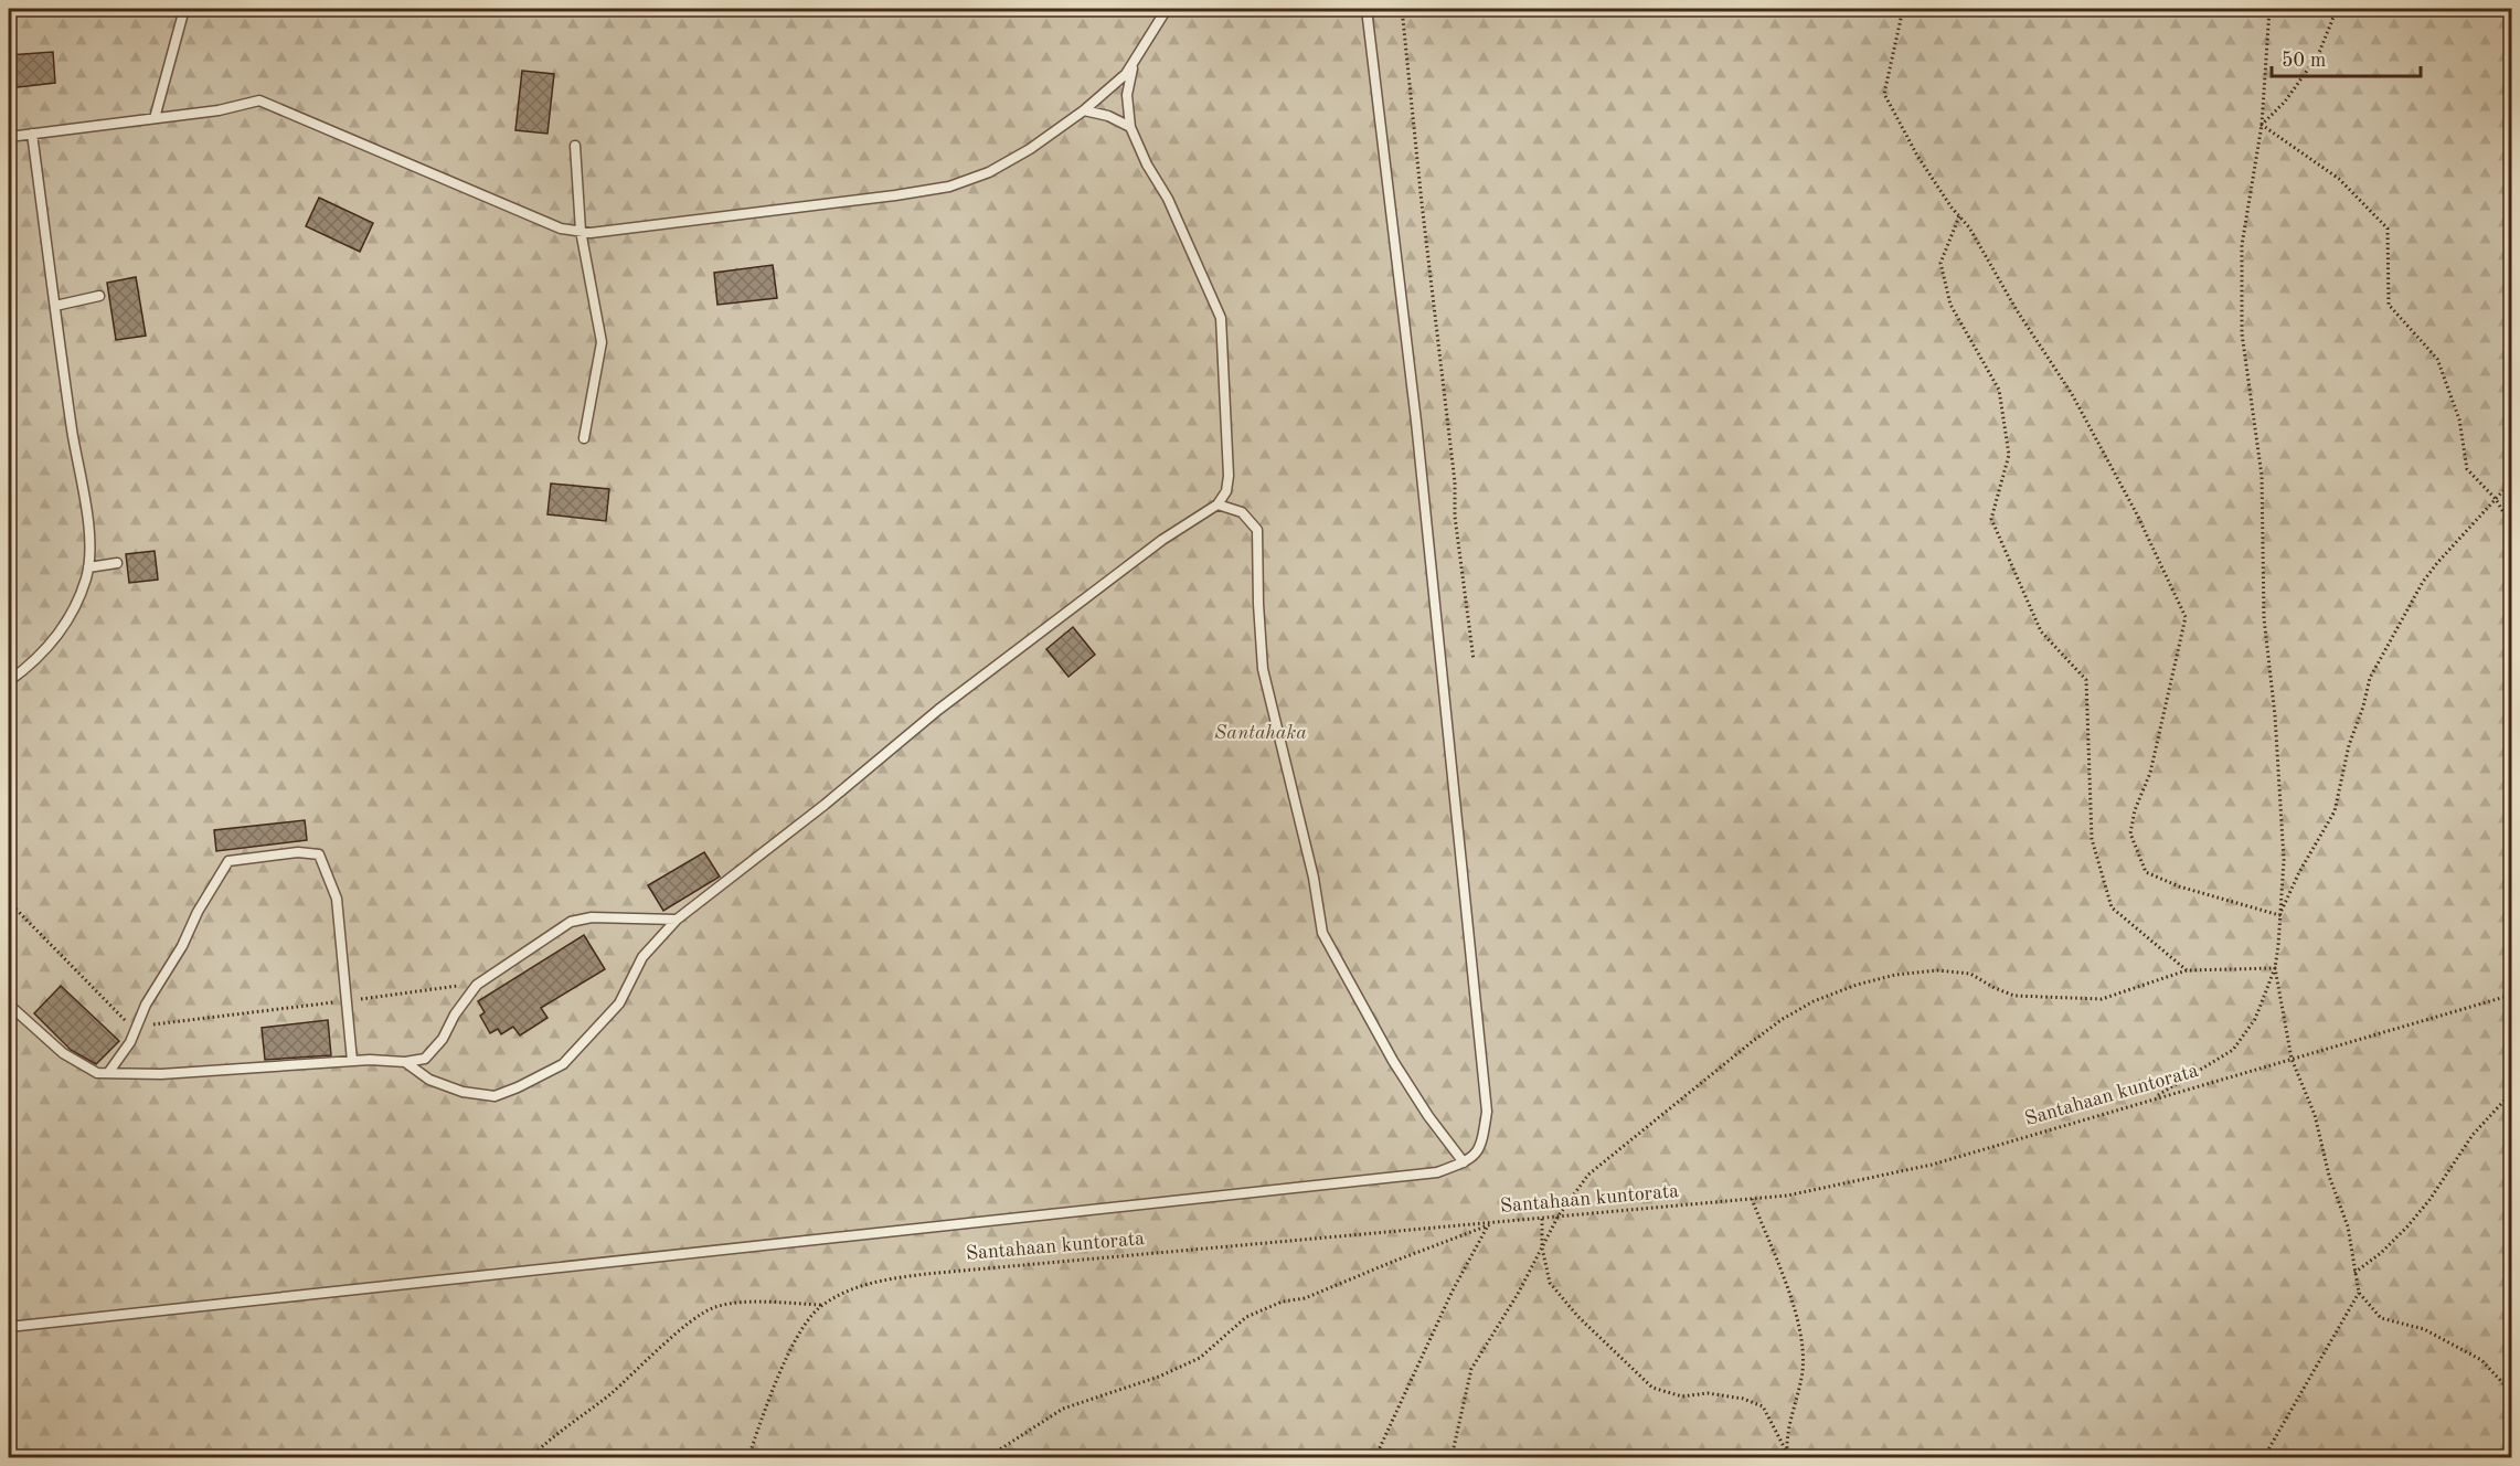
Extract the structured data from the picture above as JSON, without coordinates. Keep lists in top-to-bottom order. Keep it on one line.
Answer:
{"streets":{"path":["Santahaan kuntorata"]},"parks":["Santahaka"],"scale_bar":"50 m"}
